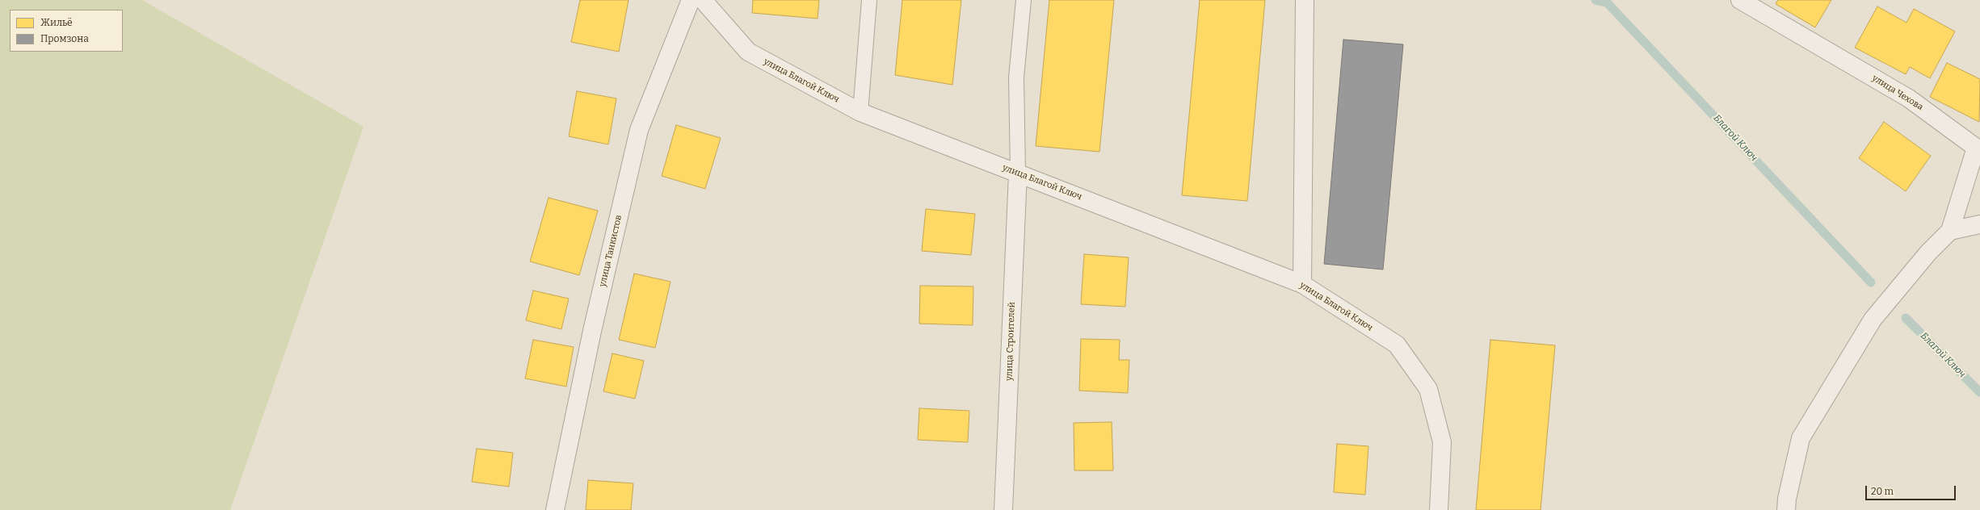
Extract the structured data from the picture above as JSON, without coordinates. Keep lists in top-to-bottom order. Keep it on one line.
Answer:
{"streets":{"street":["улица Благой Ключ","улица Чехова","улица Танкистов","улица Строителей"]},"crossings":[["улица Благой Ключ","улица Строителей"]],"water":["Благой Ключ"],"legend":["Жильё","Промзона"],"scale_bar":"20 m"}
